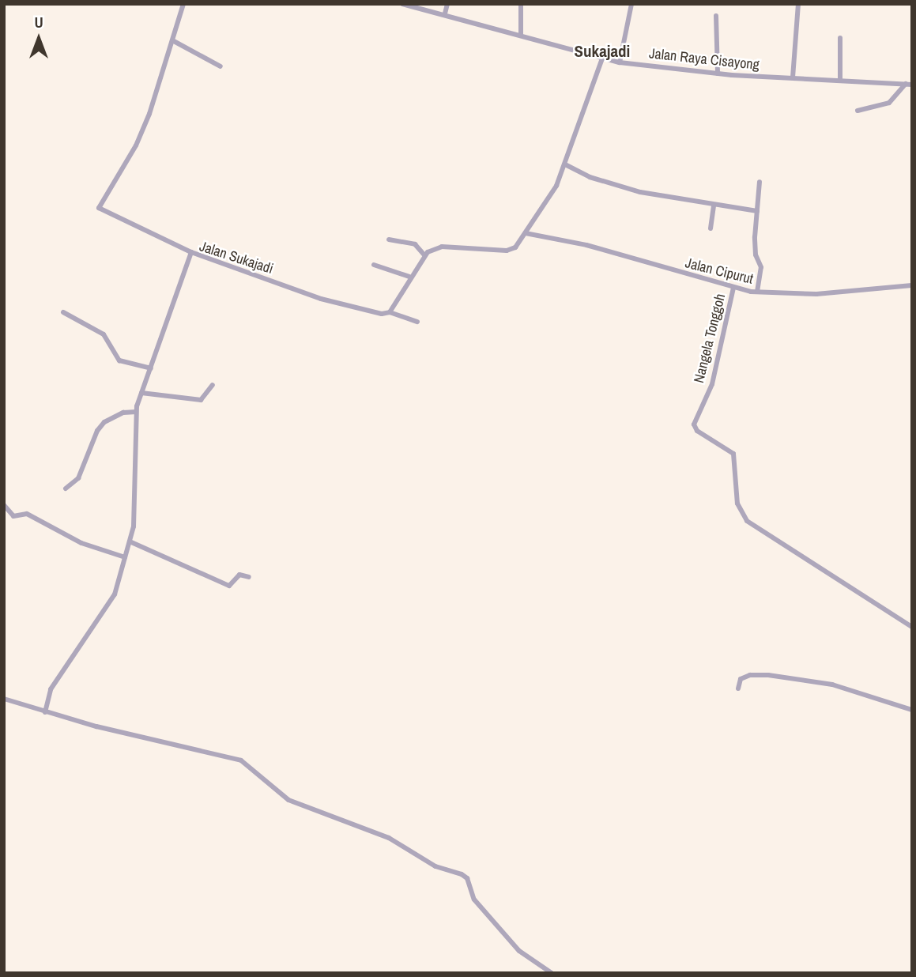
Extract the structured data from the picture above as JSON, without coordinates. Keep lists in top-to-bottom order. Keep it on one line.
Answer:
{"streets":{"street":["Jalan Raya Cisayong","Jalan Sukajadi","Jalan Cipurut","Nangela Tonggoh"]},"crossings":[["Jalan Cipurut","Nangela Tonggoh"]],"districts":["Sukajadi"],"north":"top"}
